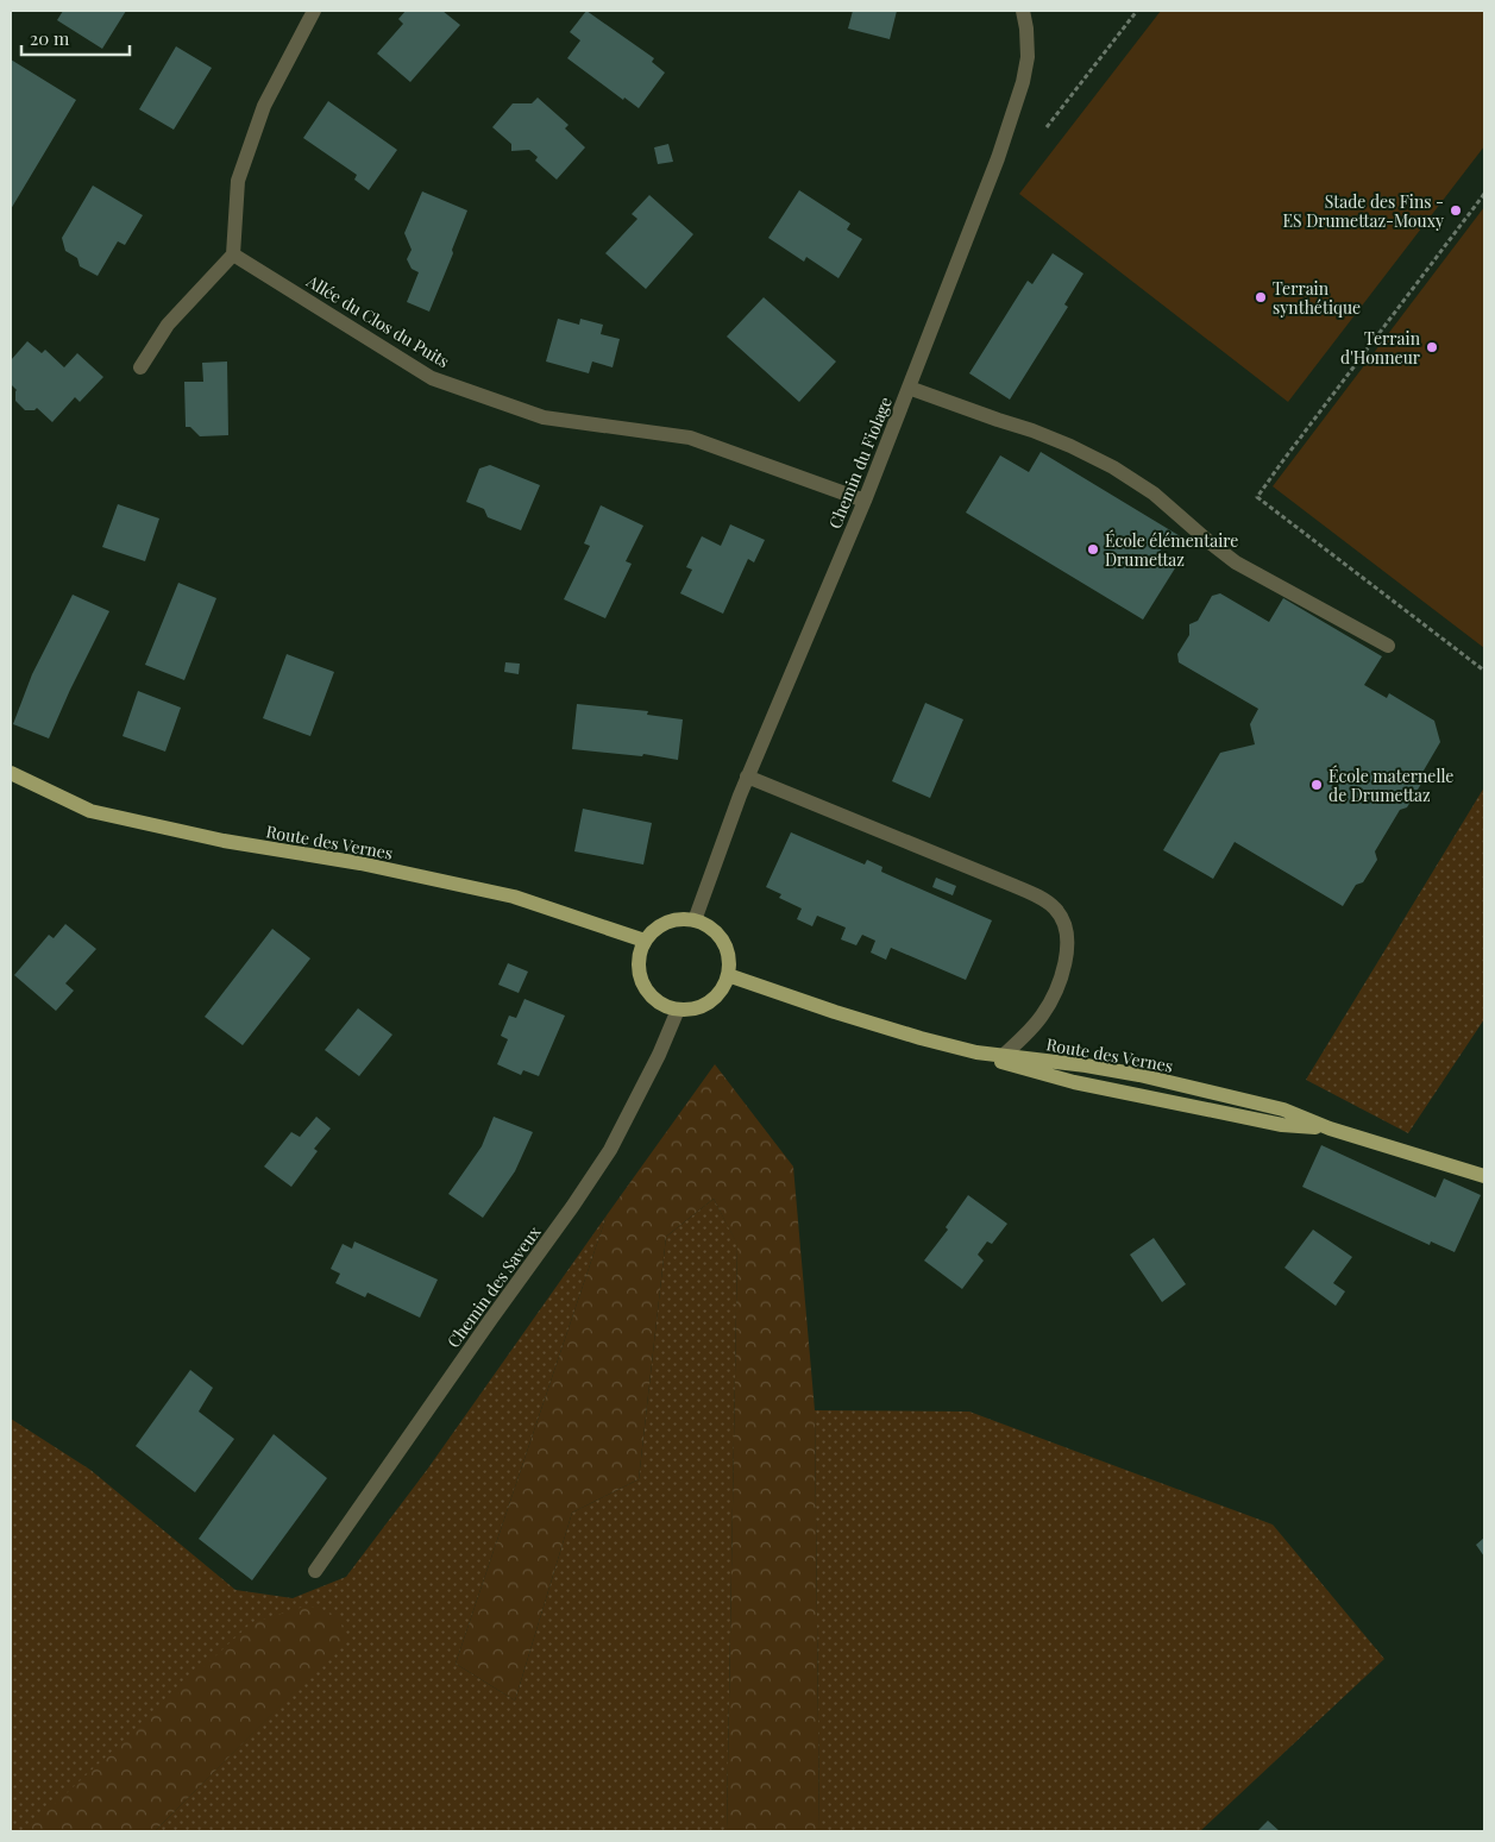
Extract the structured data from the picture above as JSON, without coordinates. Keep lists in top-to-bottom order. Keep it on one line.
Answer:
{"streets":{"main road":["Route des Vernes"],"street":["Allée du Clos du Puits","Chemin du Fiolage","Chemin des Saveux"]},"crossings":[["Allée du Clos du Puits","Chemin du Fiolage"],["Chemin du Fiolage","Route des Vernes"],["Chemin du Fiolage","Chemin des Saveux"],["Route des Vernes","Chemin des Saveux"]],"places":["Stade des Fins - ES Drumettaz-Mouxy","Terrain synthétique","Terrain d'Honneur","École élémentaire Drumettaz","École maternelle de Drumettaz"],"scale_bar":"20 m"}
